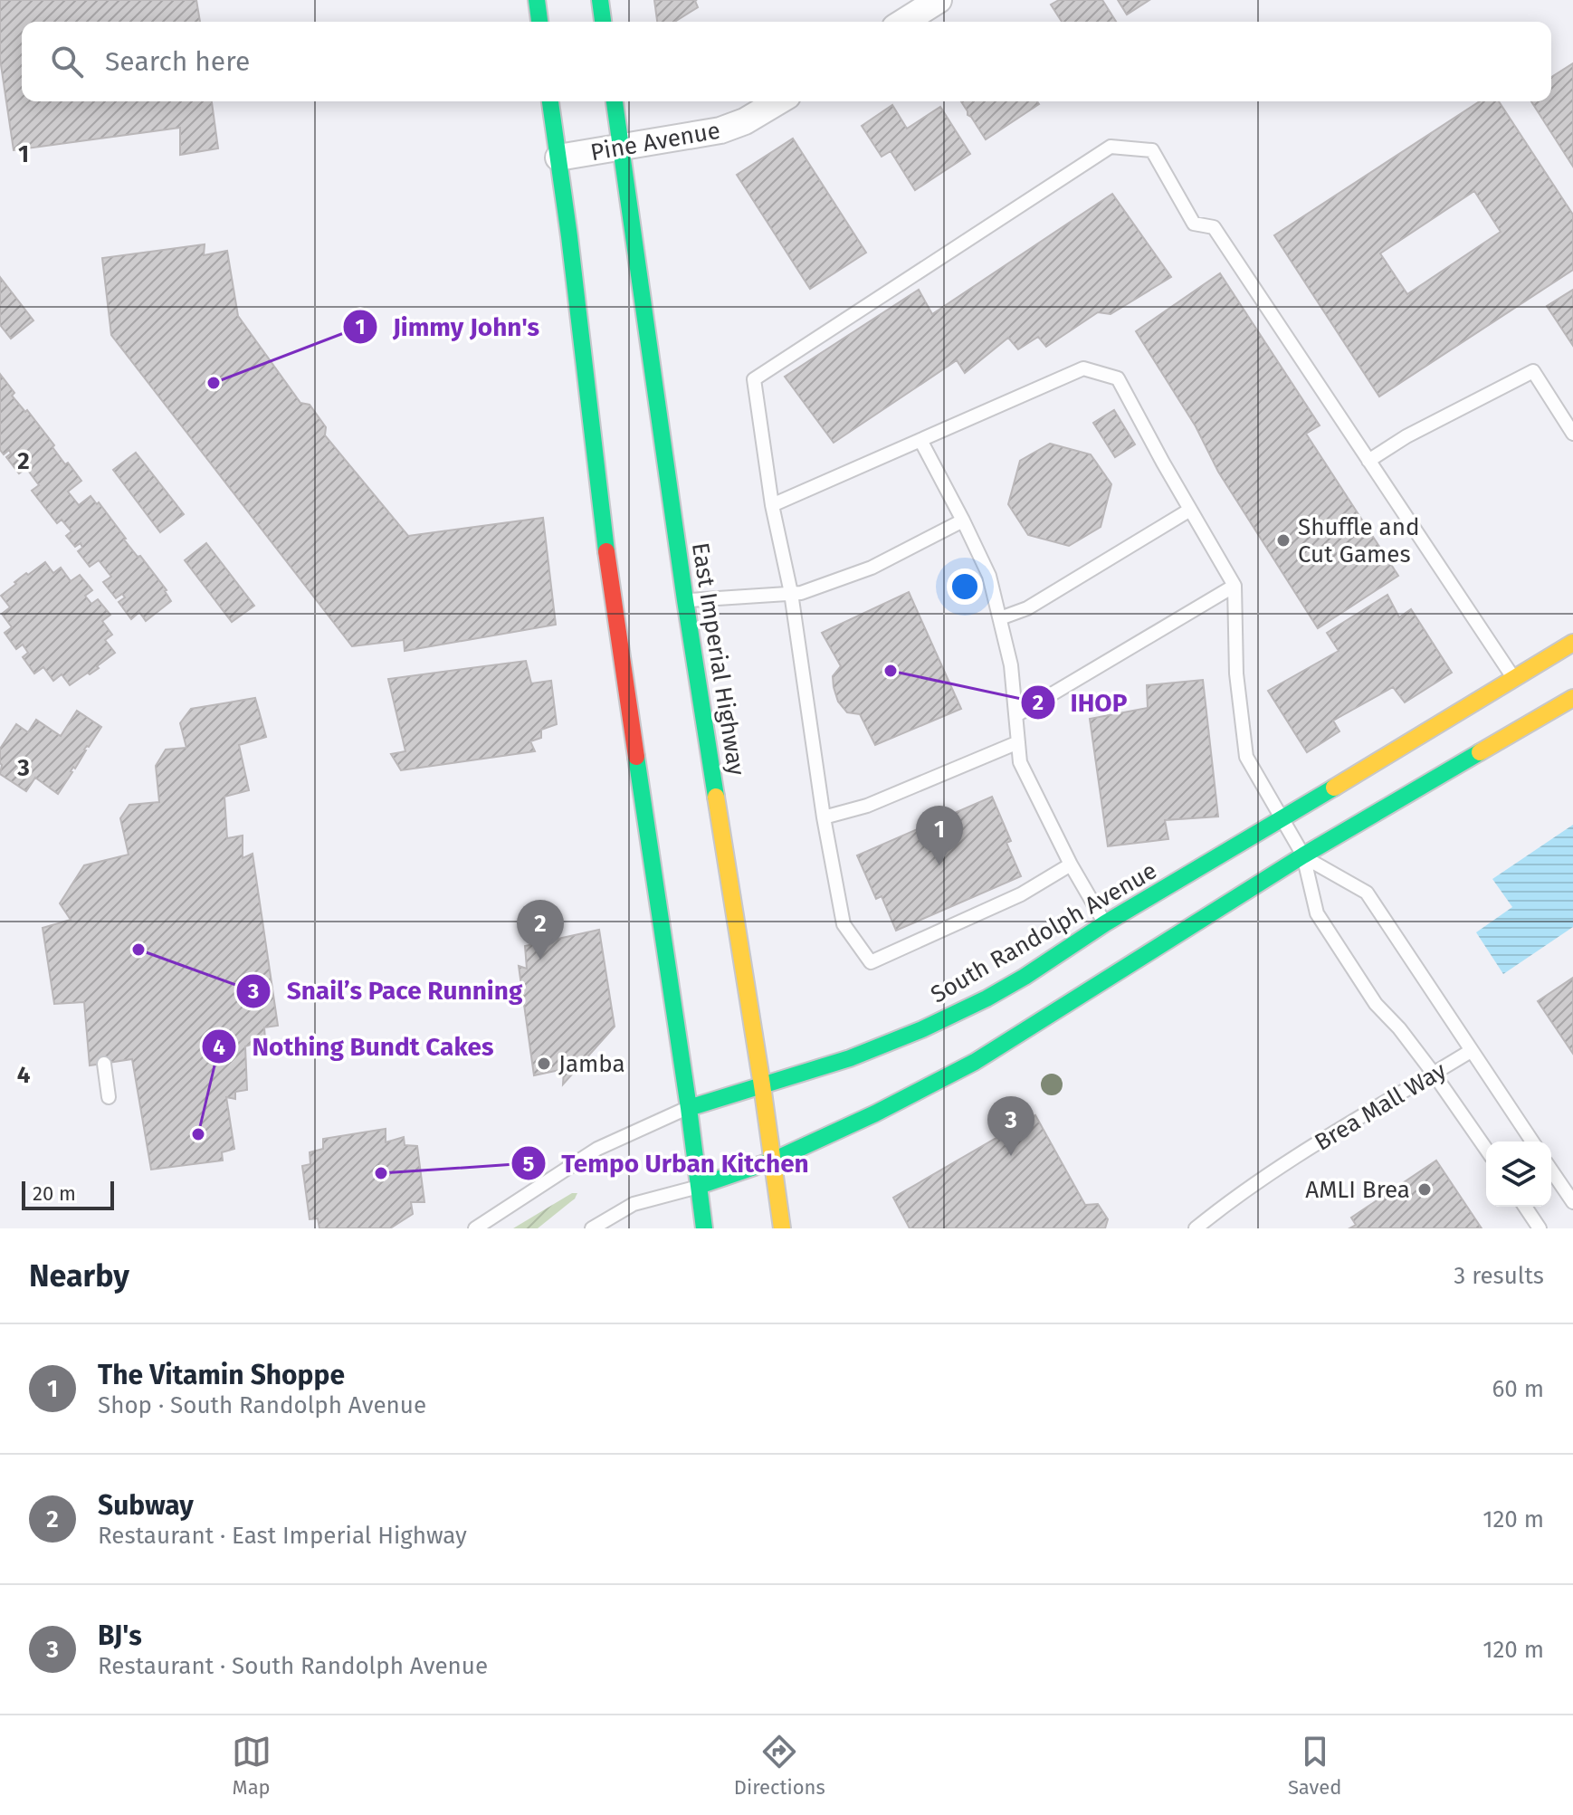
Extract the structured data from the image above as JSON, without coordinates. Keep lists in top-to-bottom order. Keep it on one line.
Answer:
{"streets":{"main road":["East Imperial Highway","South Randolph Avenue"],"street":["Pine Avenue"],"lane":["Brea Mall Way"]},"crossings":[["Pine Avenue","East Imperial Highway"],["East Imperial Highway","South Randolph Avenue"]],"places":["Jimmy John's","Shuffle and Cut Games","IHOP","Snail’s Pace Running","Jamba","Nothing Bundt Cakes","Tempo Urban Kitchen","AMLI Brea"],"scale_bar":"20 m","page":{"search":"Search here","pins":["1","2","3"],"scale":"20 m","heading":["Nearby","3 results"],"list":[{"mark":"1","name":"The Vitamin Shoppe","note":"Shop · South Randolph Avenue","value":"60 m"},{"mark":"2","name":"Subway","note":"Restaurant · East Imperial Highway","value":"120 m"},{"mark":"3","name":"BJ's","note":"Restaurant · South Randolph Avenue","value":"120 m"}],"nav":["Map","Directions","Saved"]},"grid":{"rows":["1","2","3","4"]}}
